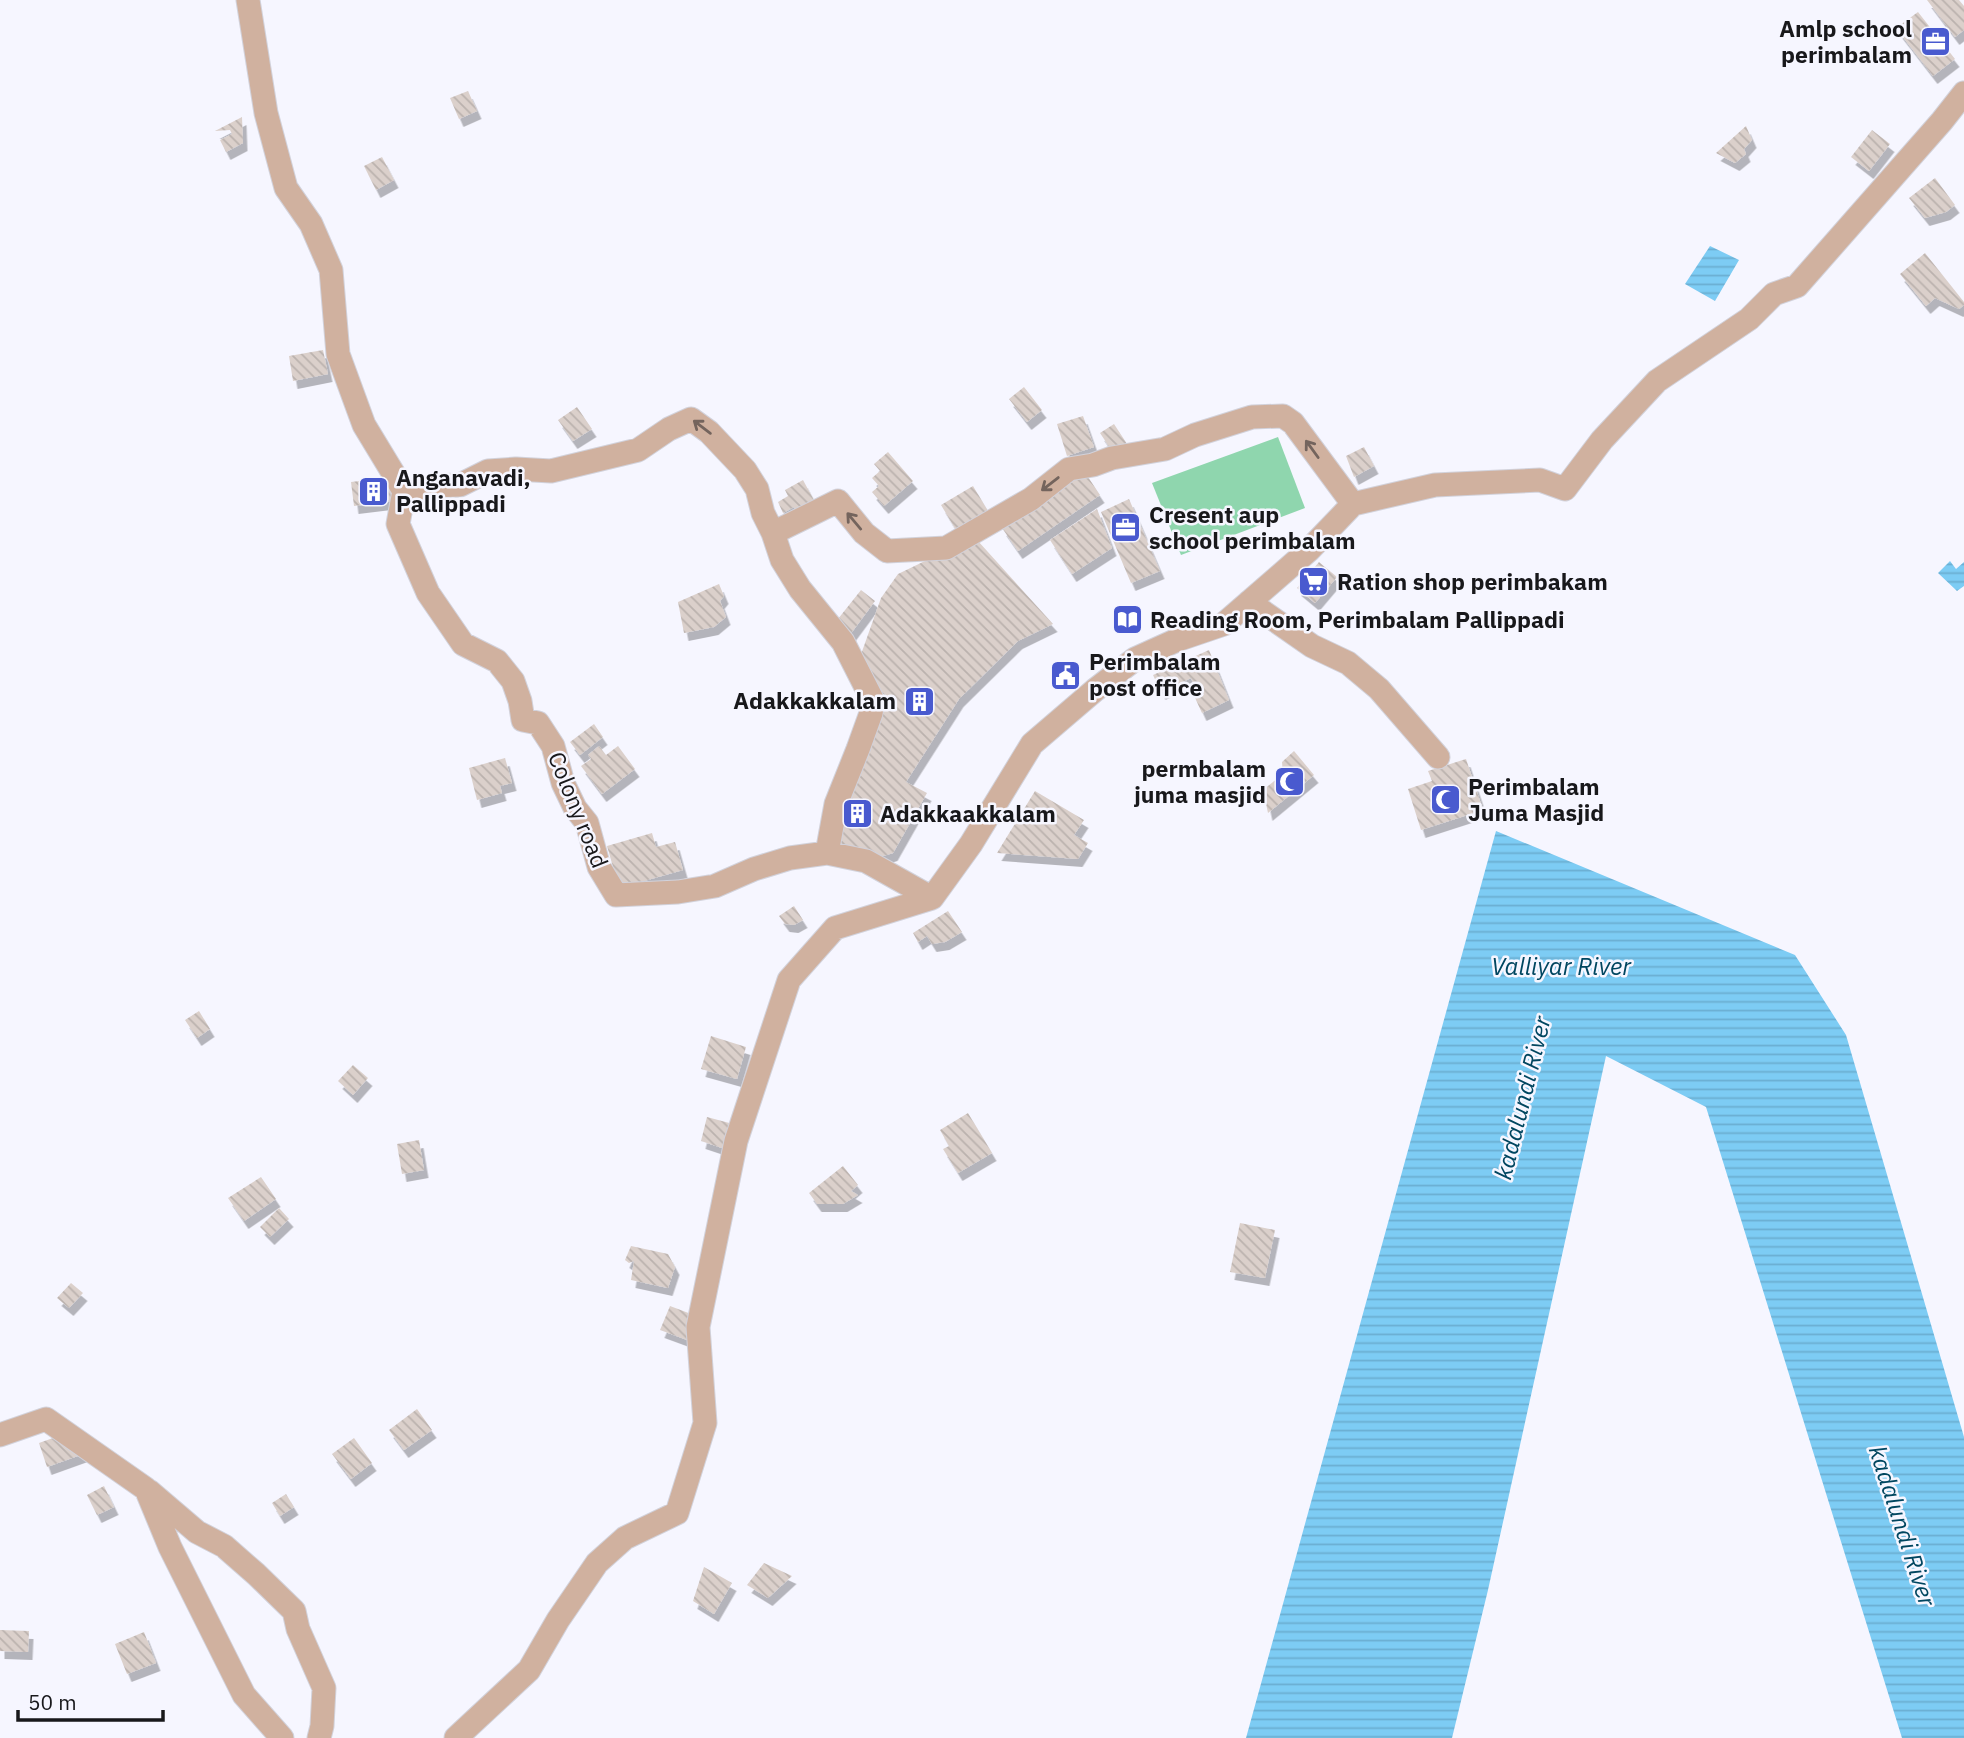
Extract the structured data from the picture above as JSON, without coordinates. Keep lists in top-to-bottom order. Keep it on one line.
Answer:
{"streets":{"street":["Colony road"]},"water":["Valliyar River","kadalundi River"],"places":{"office":["Amlp school perimbalam","Cresent aup school perimbalam"],"building":["Anganavadi, Pallippadi","Adakkakkalam","Adakkaakkalam"],"supermarket":["Ration shop perimbakam"],"library":["Reading Room, Perimbalam Pallippadi"],"public building":["Perimbalam post office"],"mosque":["permbalam juma masjid","Perimbalam Juma Masjid"]},"scale_bar":"50 m"}
